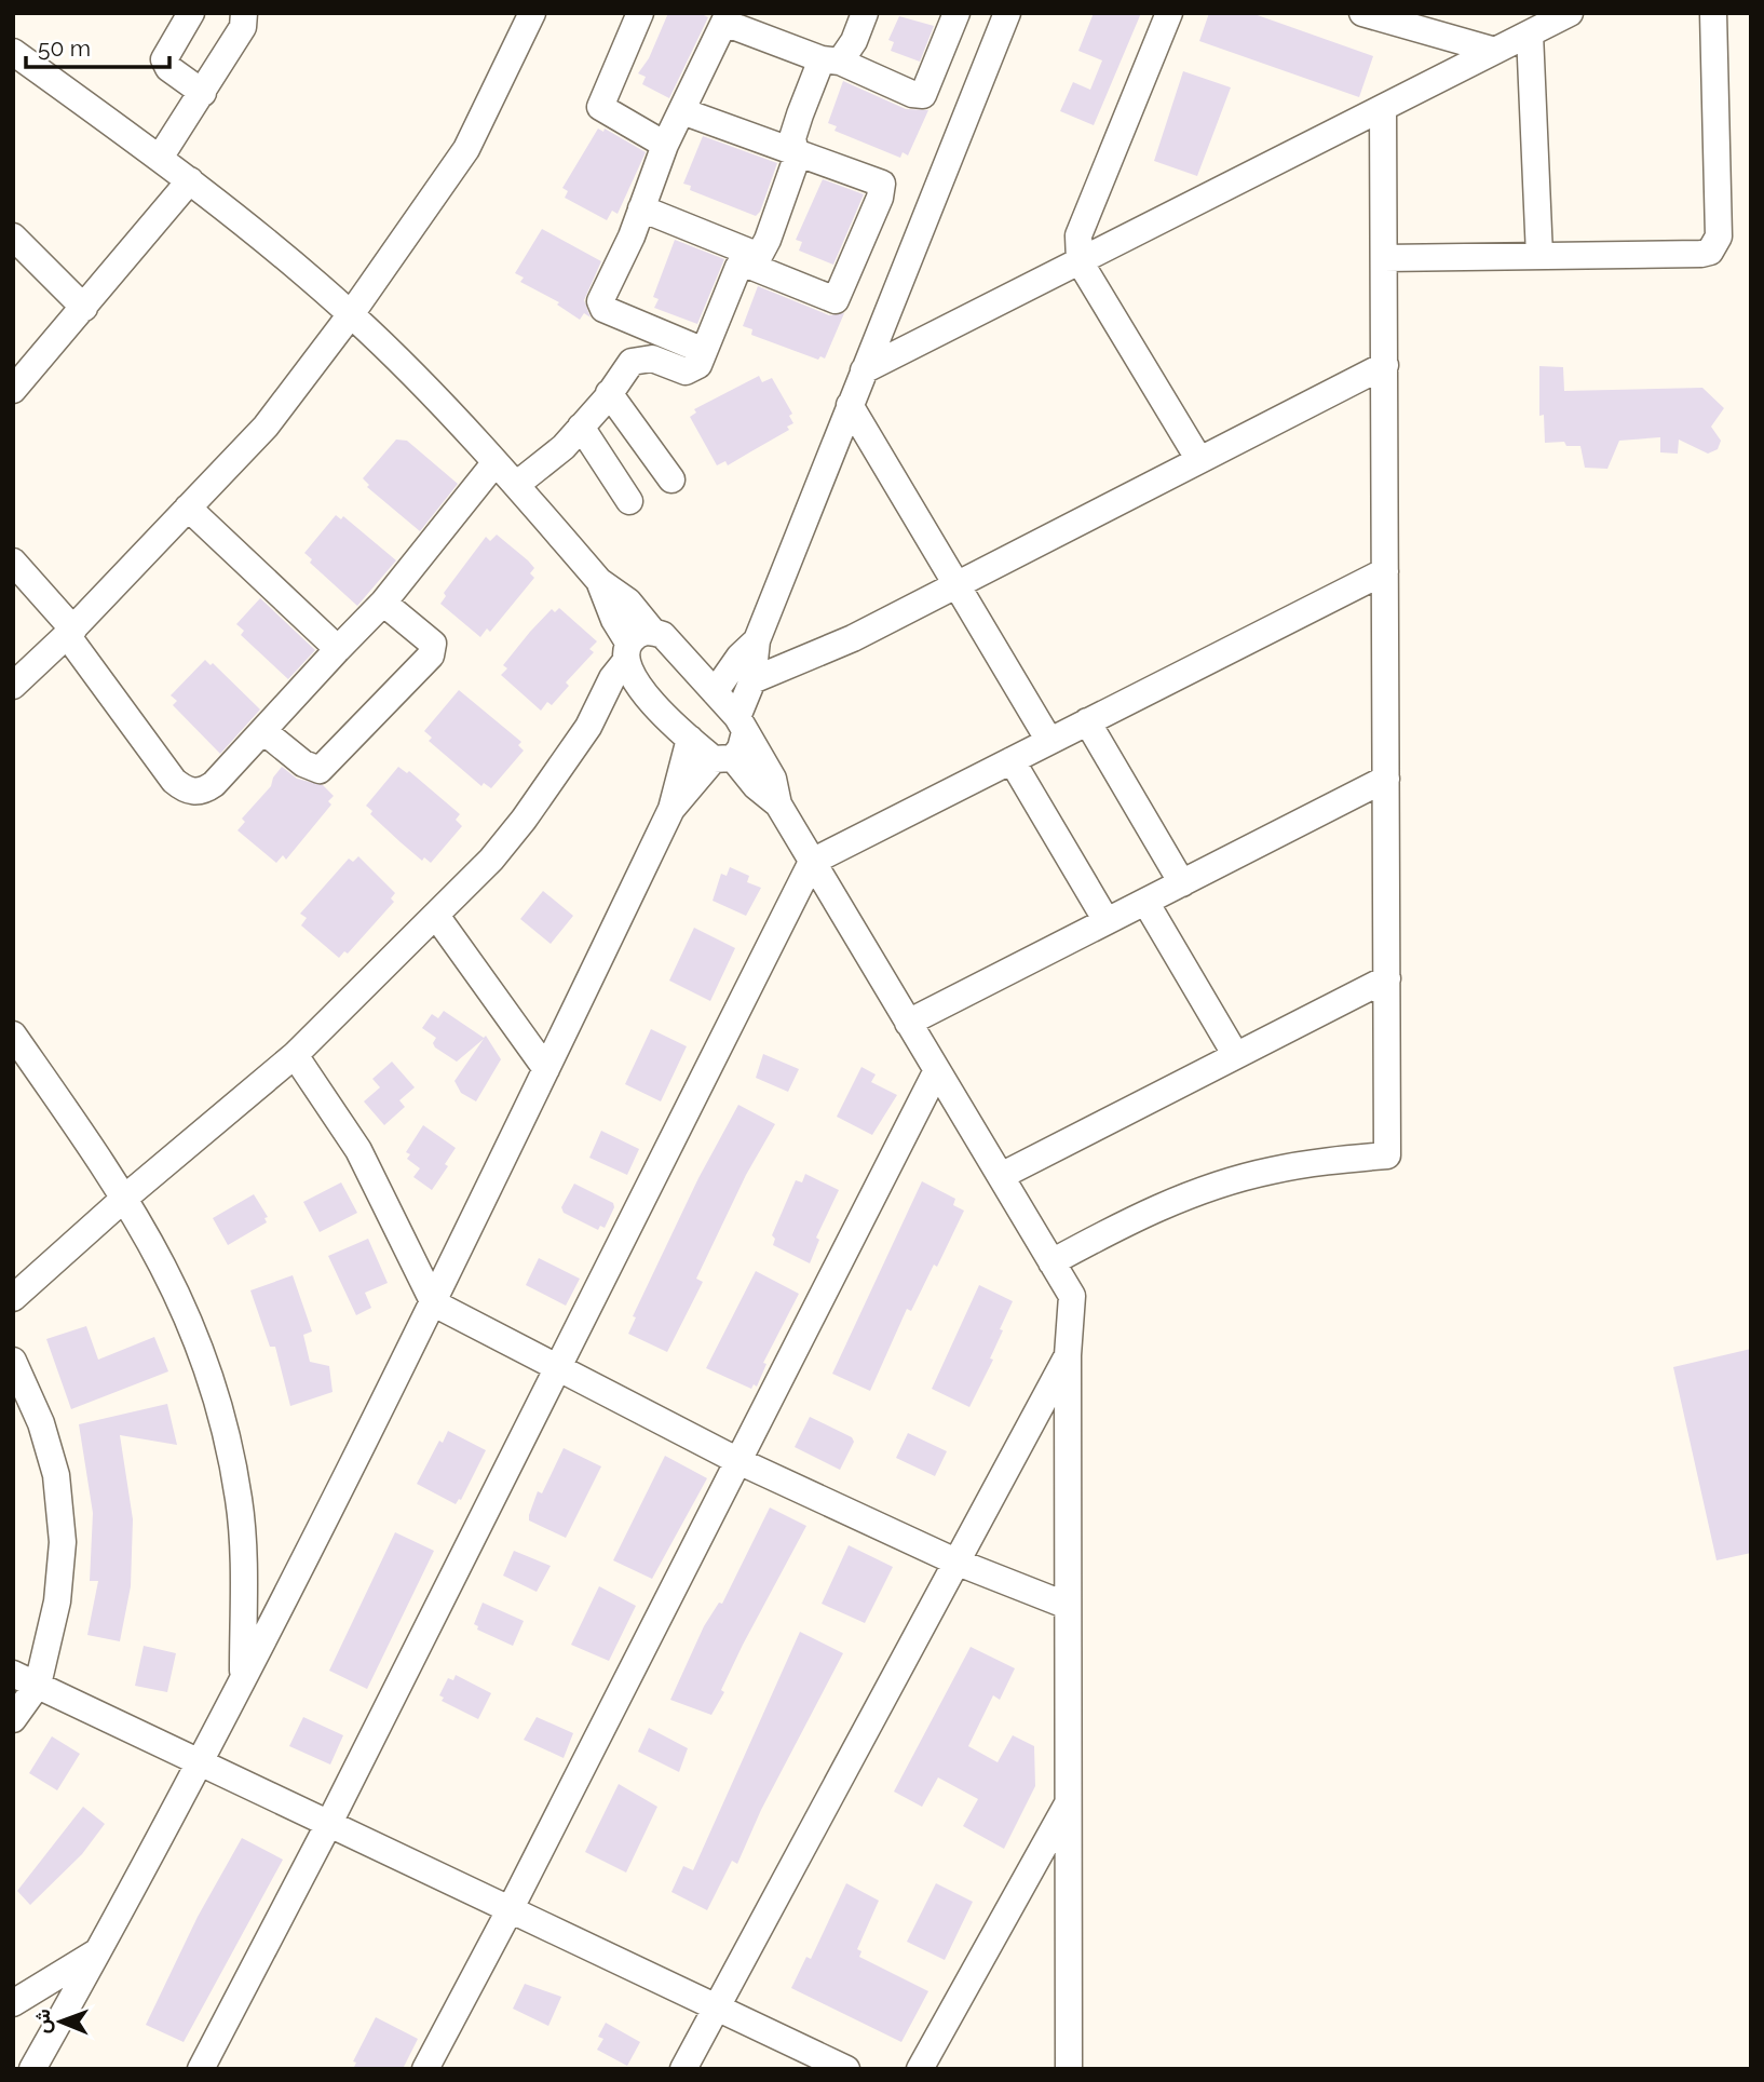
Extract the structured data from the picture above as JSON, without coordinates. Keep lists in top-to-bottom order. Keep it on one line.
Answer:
{"scale_bar":"50 m","north":"left"}
